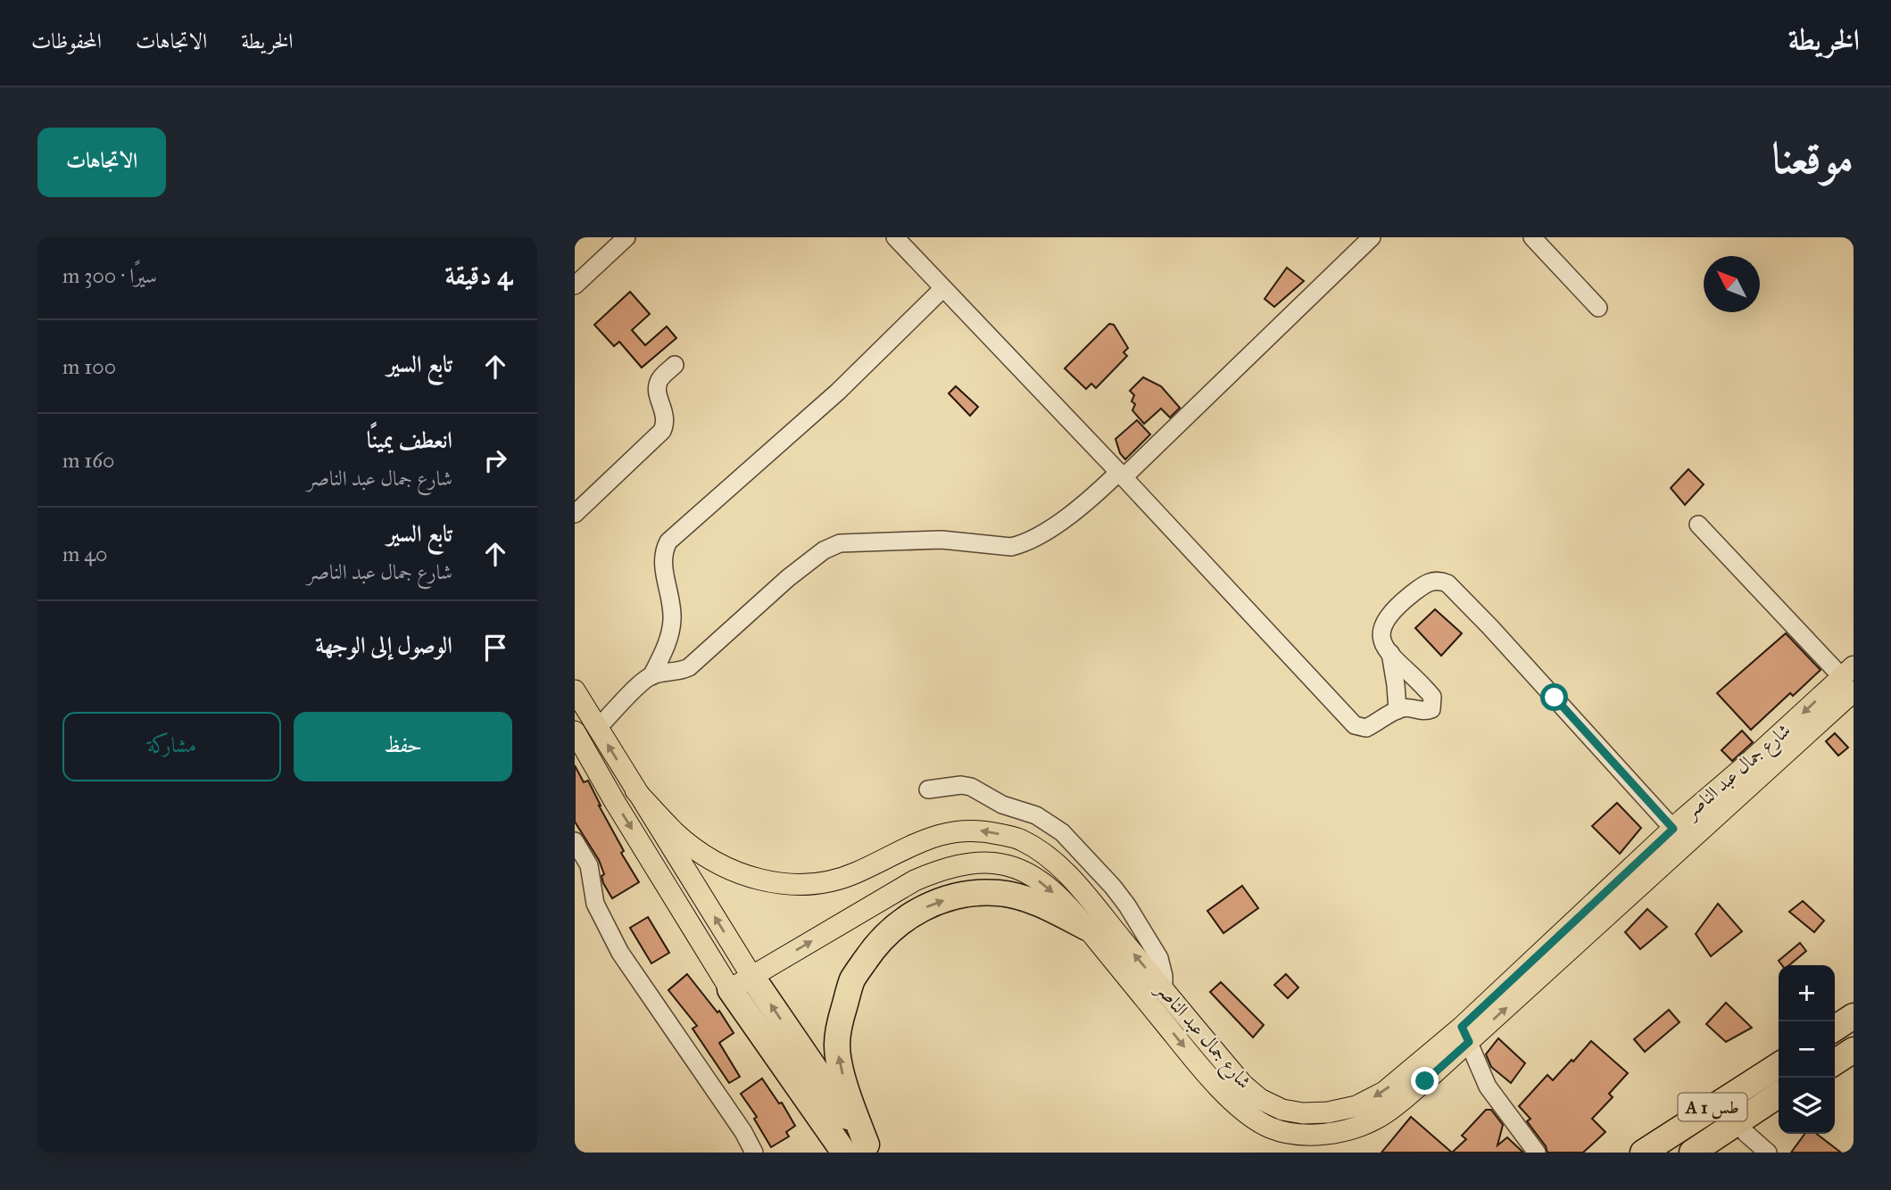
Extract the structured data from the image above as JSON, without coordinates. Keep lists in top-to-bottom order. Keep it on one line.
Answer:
{"streets":{"highway":["A 1 طس"],"main road":["شارع جمال عبد الناصر"]},"north":"top left","page":{"header":"الخريطة","nav":["الخريطة","الاتجاهات","المحفوظات"],"title":"موقعنا","buttons":["الاتجاهات",["حفظ","مشاركة"]],"heading":["4 دقيقة","سيرًا · 300 m"],"list":[["تابع السير","100 m"],["انعطف يمينًا","شارع جمال عبد الناصر","160 m"],["تابع السير","شارع جمال عبد الناصر","40 m"],"الوصول إلى الوجهة"],"map_buttons":["+","−"]}}
